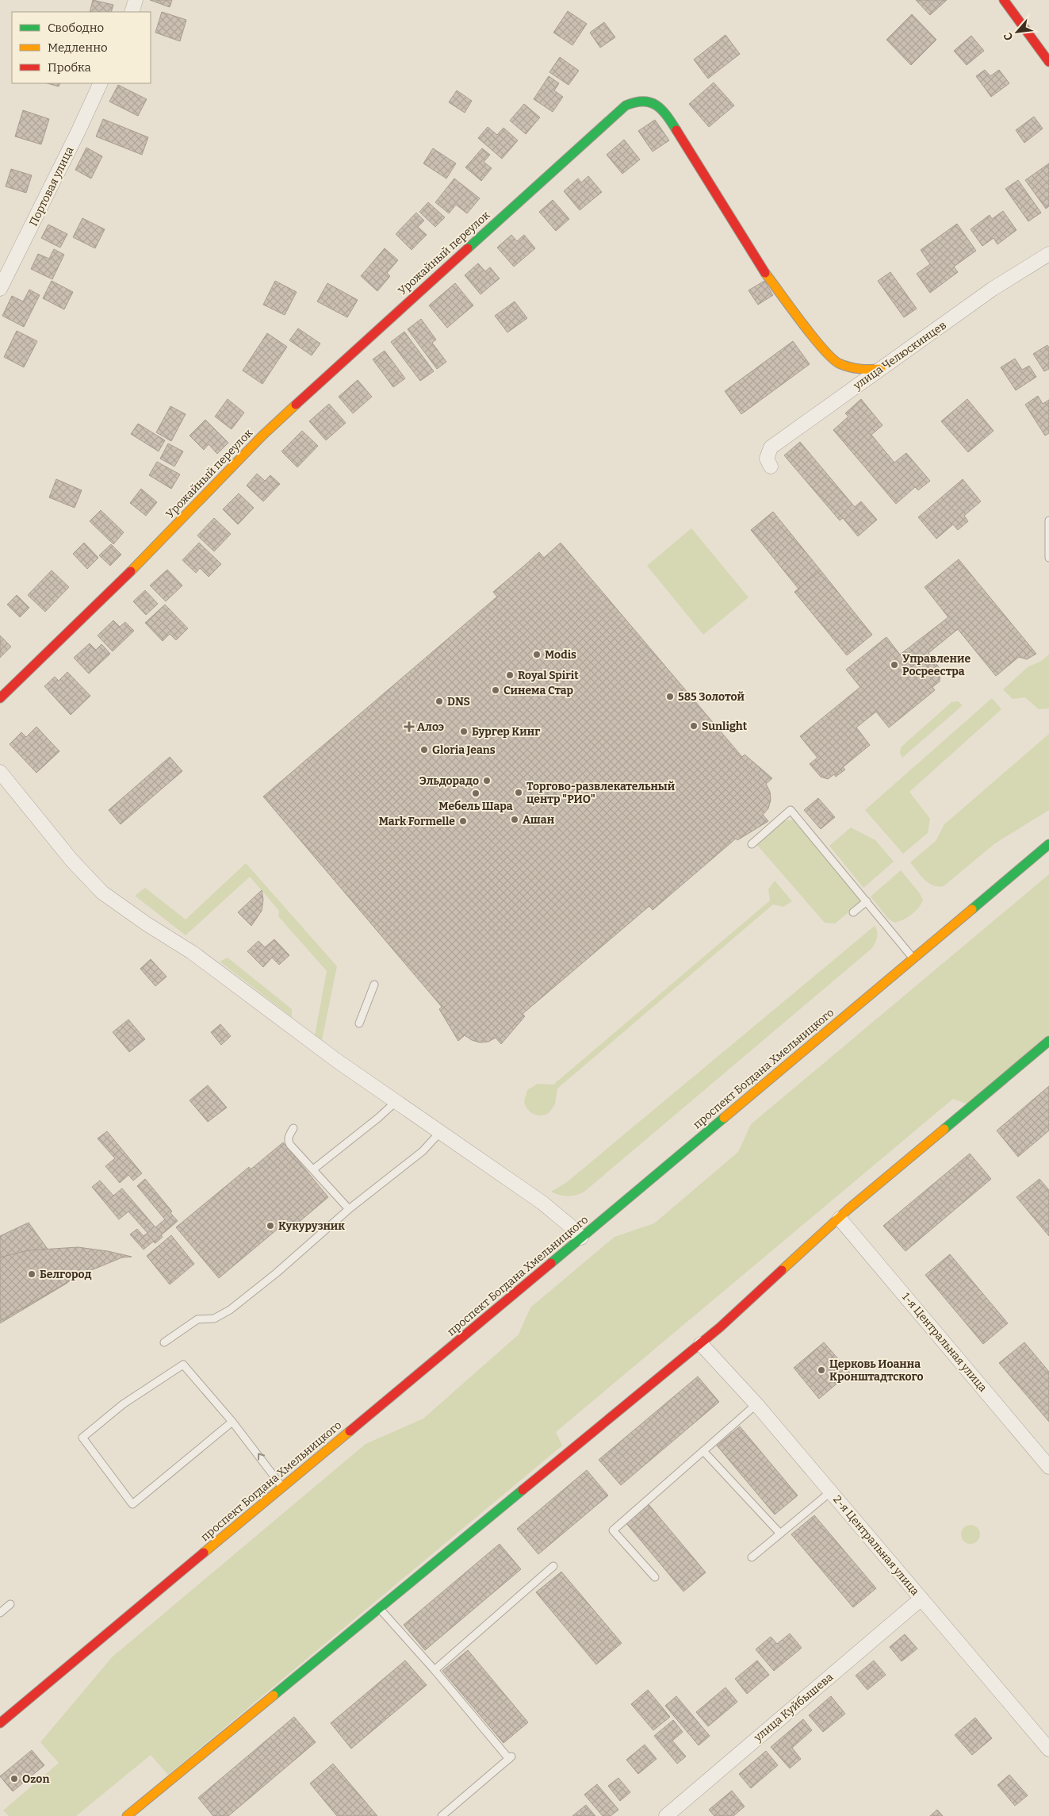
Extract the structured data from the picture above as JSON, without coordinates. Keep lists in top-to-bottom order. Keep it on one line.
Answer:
{"streets":{"street":["Портовая улица","Урожайный переулок","улица Челюскинцев","проспект Богдана Хмельницкого","1-я Центральная улица","2-я Центральная улица","улица Куйбышева"]},"crossings":[["Урожайный переулок","улица Челюскинцев"],["2-я Центральная улица","улица Куйбышева"]],"places":{"other":["Modis","Управление Росреестра","Royal Spirit","Синема Стар","585 Золотой","DNS","Sunlight","Бургер Кинг","Gloria Jeans","Эльдорадо","Торгово-развлекательный центр \"РИО\"","Мебель Шара","Ашан","Mark Formelle","Кукурузник","Белгород","Церковь Иоанна Кронштадтского","Ozon"],"health":["Алоэ"]},"legend":["Свободно","Медленно","Пробка"],"north":"bottom left"}
